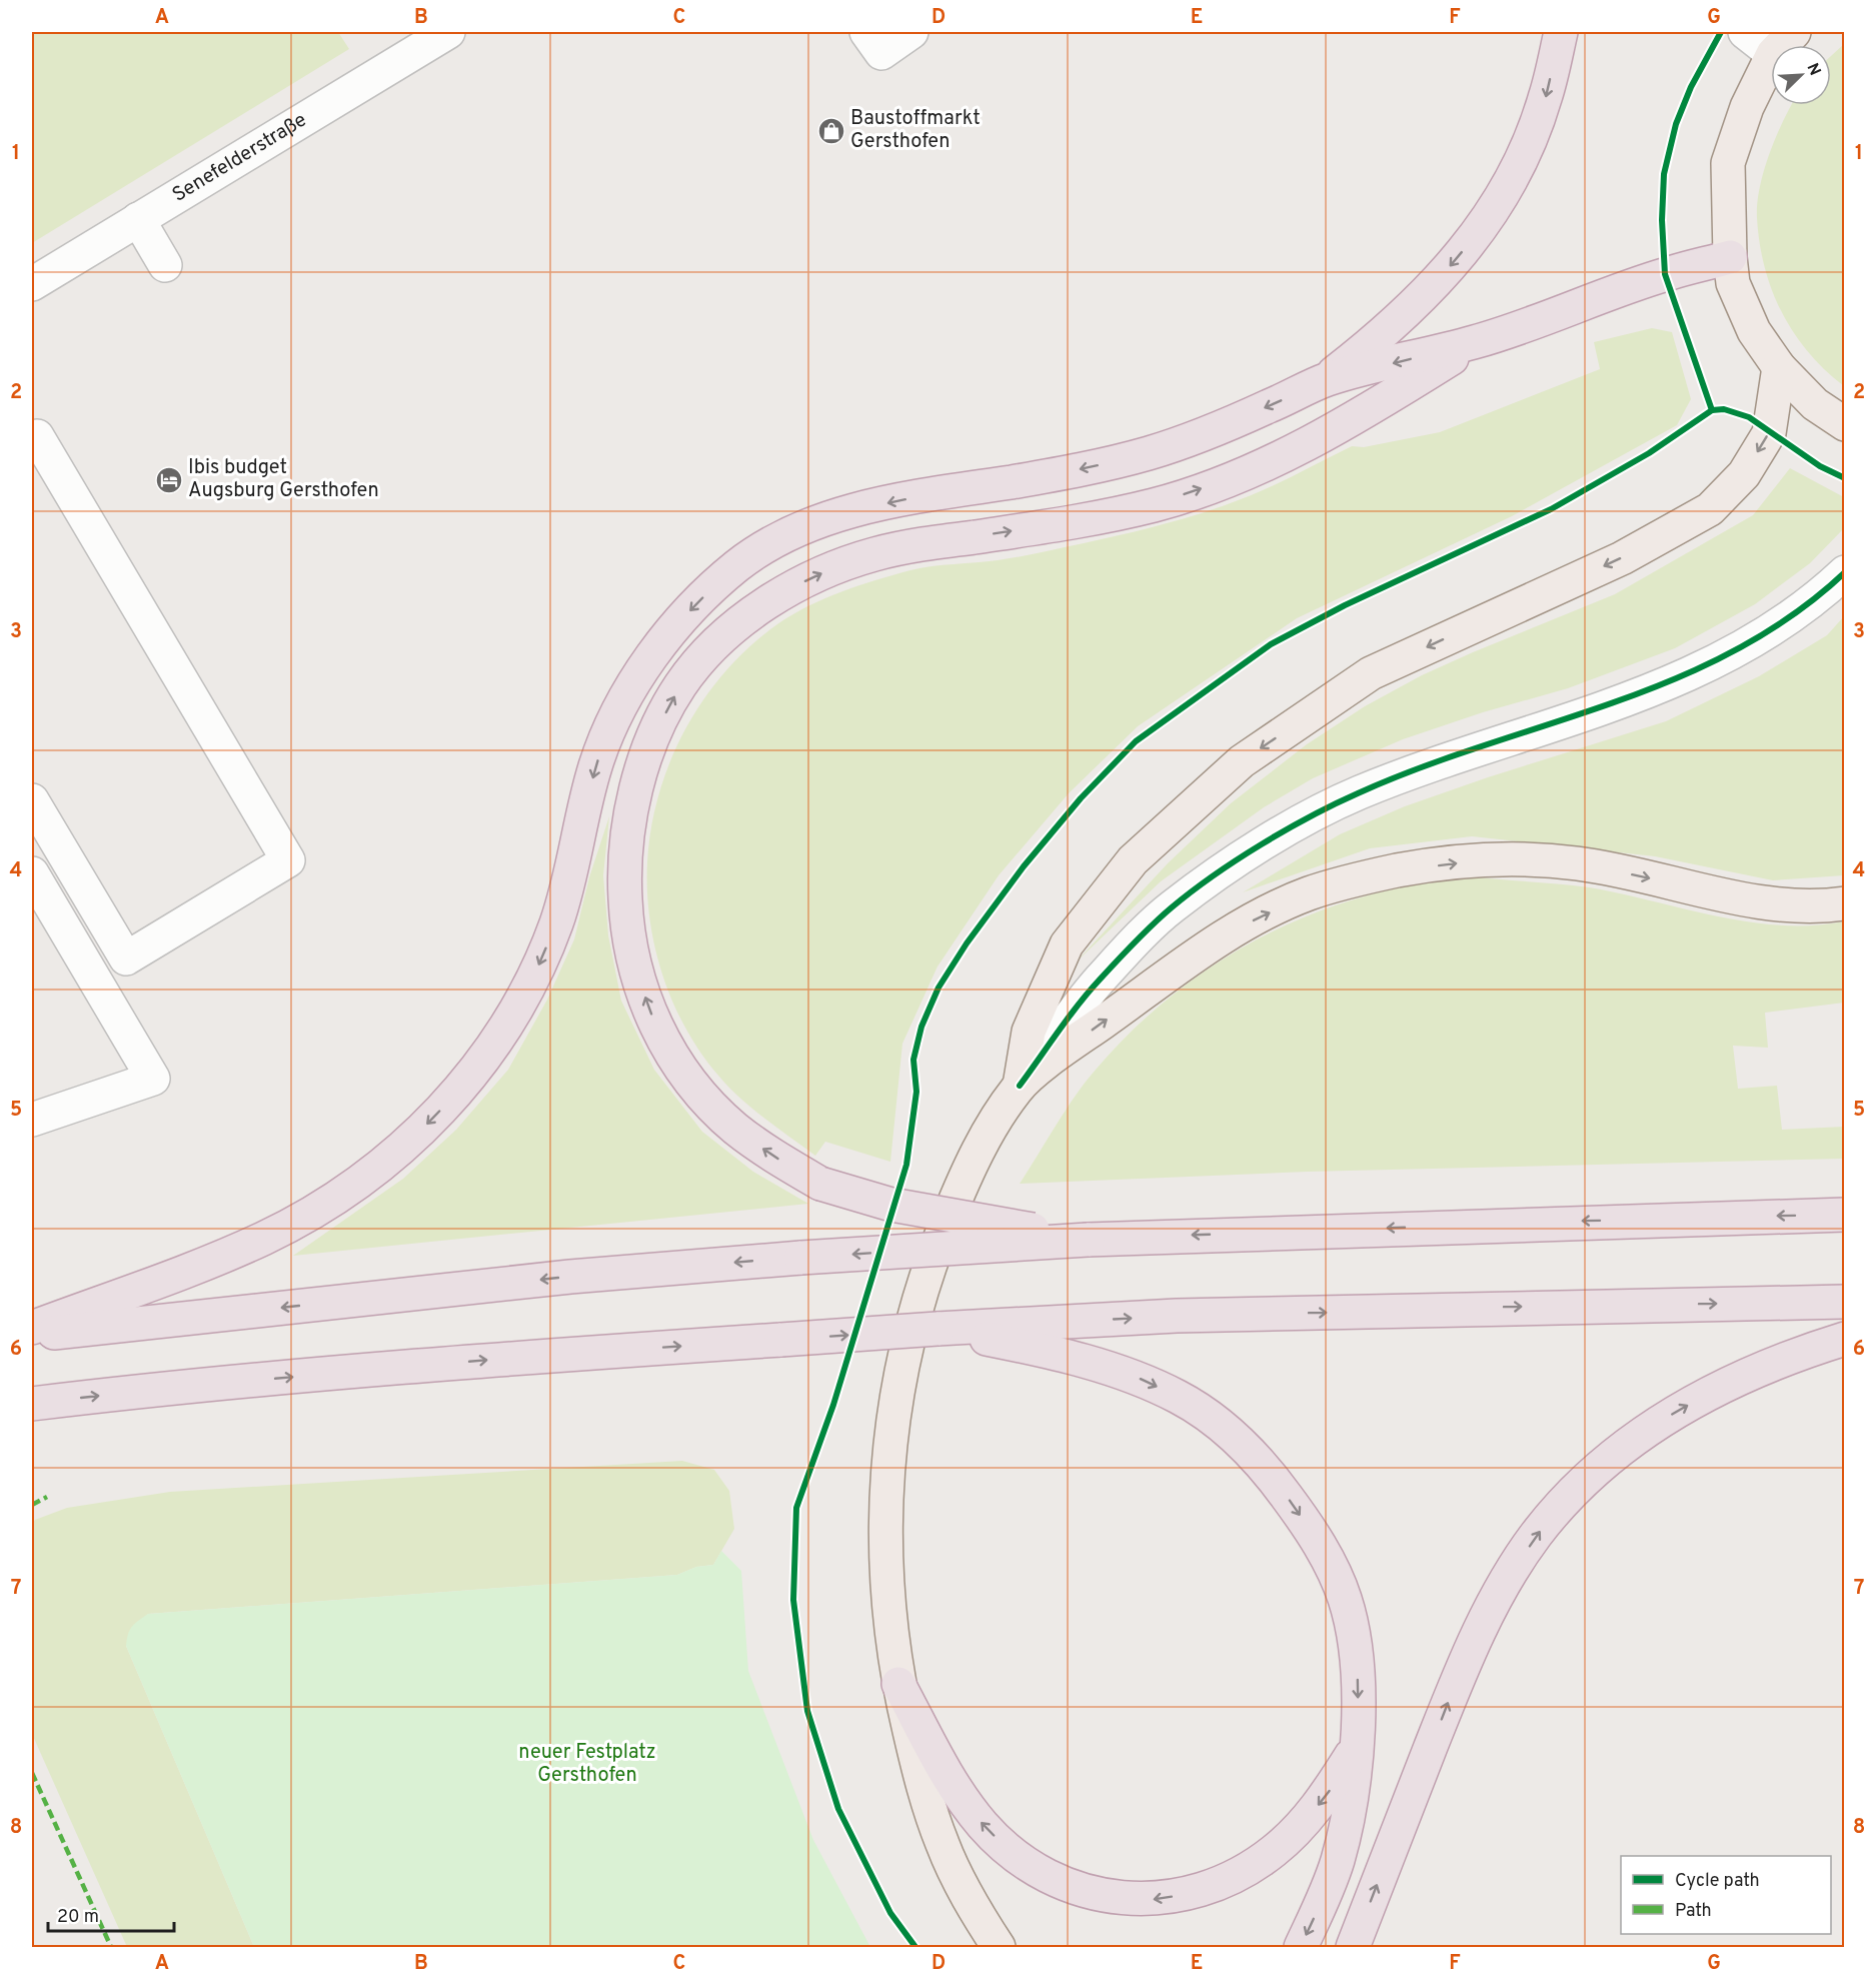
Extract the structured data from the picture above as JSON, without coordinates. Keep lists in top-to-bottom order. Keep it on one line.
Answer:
{"streets":{"street":["Senefelderstraße"]},"parks":["neuer Festplatz Gersthofen"],"places":{"shop":["Baustoffmarkt Gersthofen"],"hotel":["Ibis budget Augsburg Gersthofen"]},"legend":["Cycle path","Path"],"scale_bar":"20 m","north":"top right","grid":{"columns":["A","B","C","D","E","F","G"],"rows":["1","2","3","4","5","6","7","8"]}}
